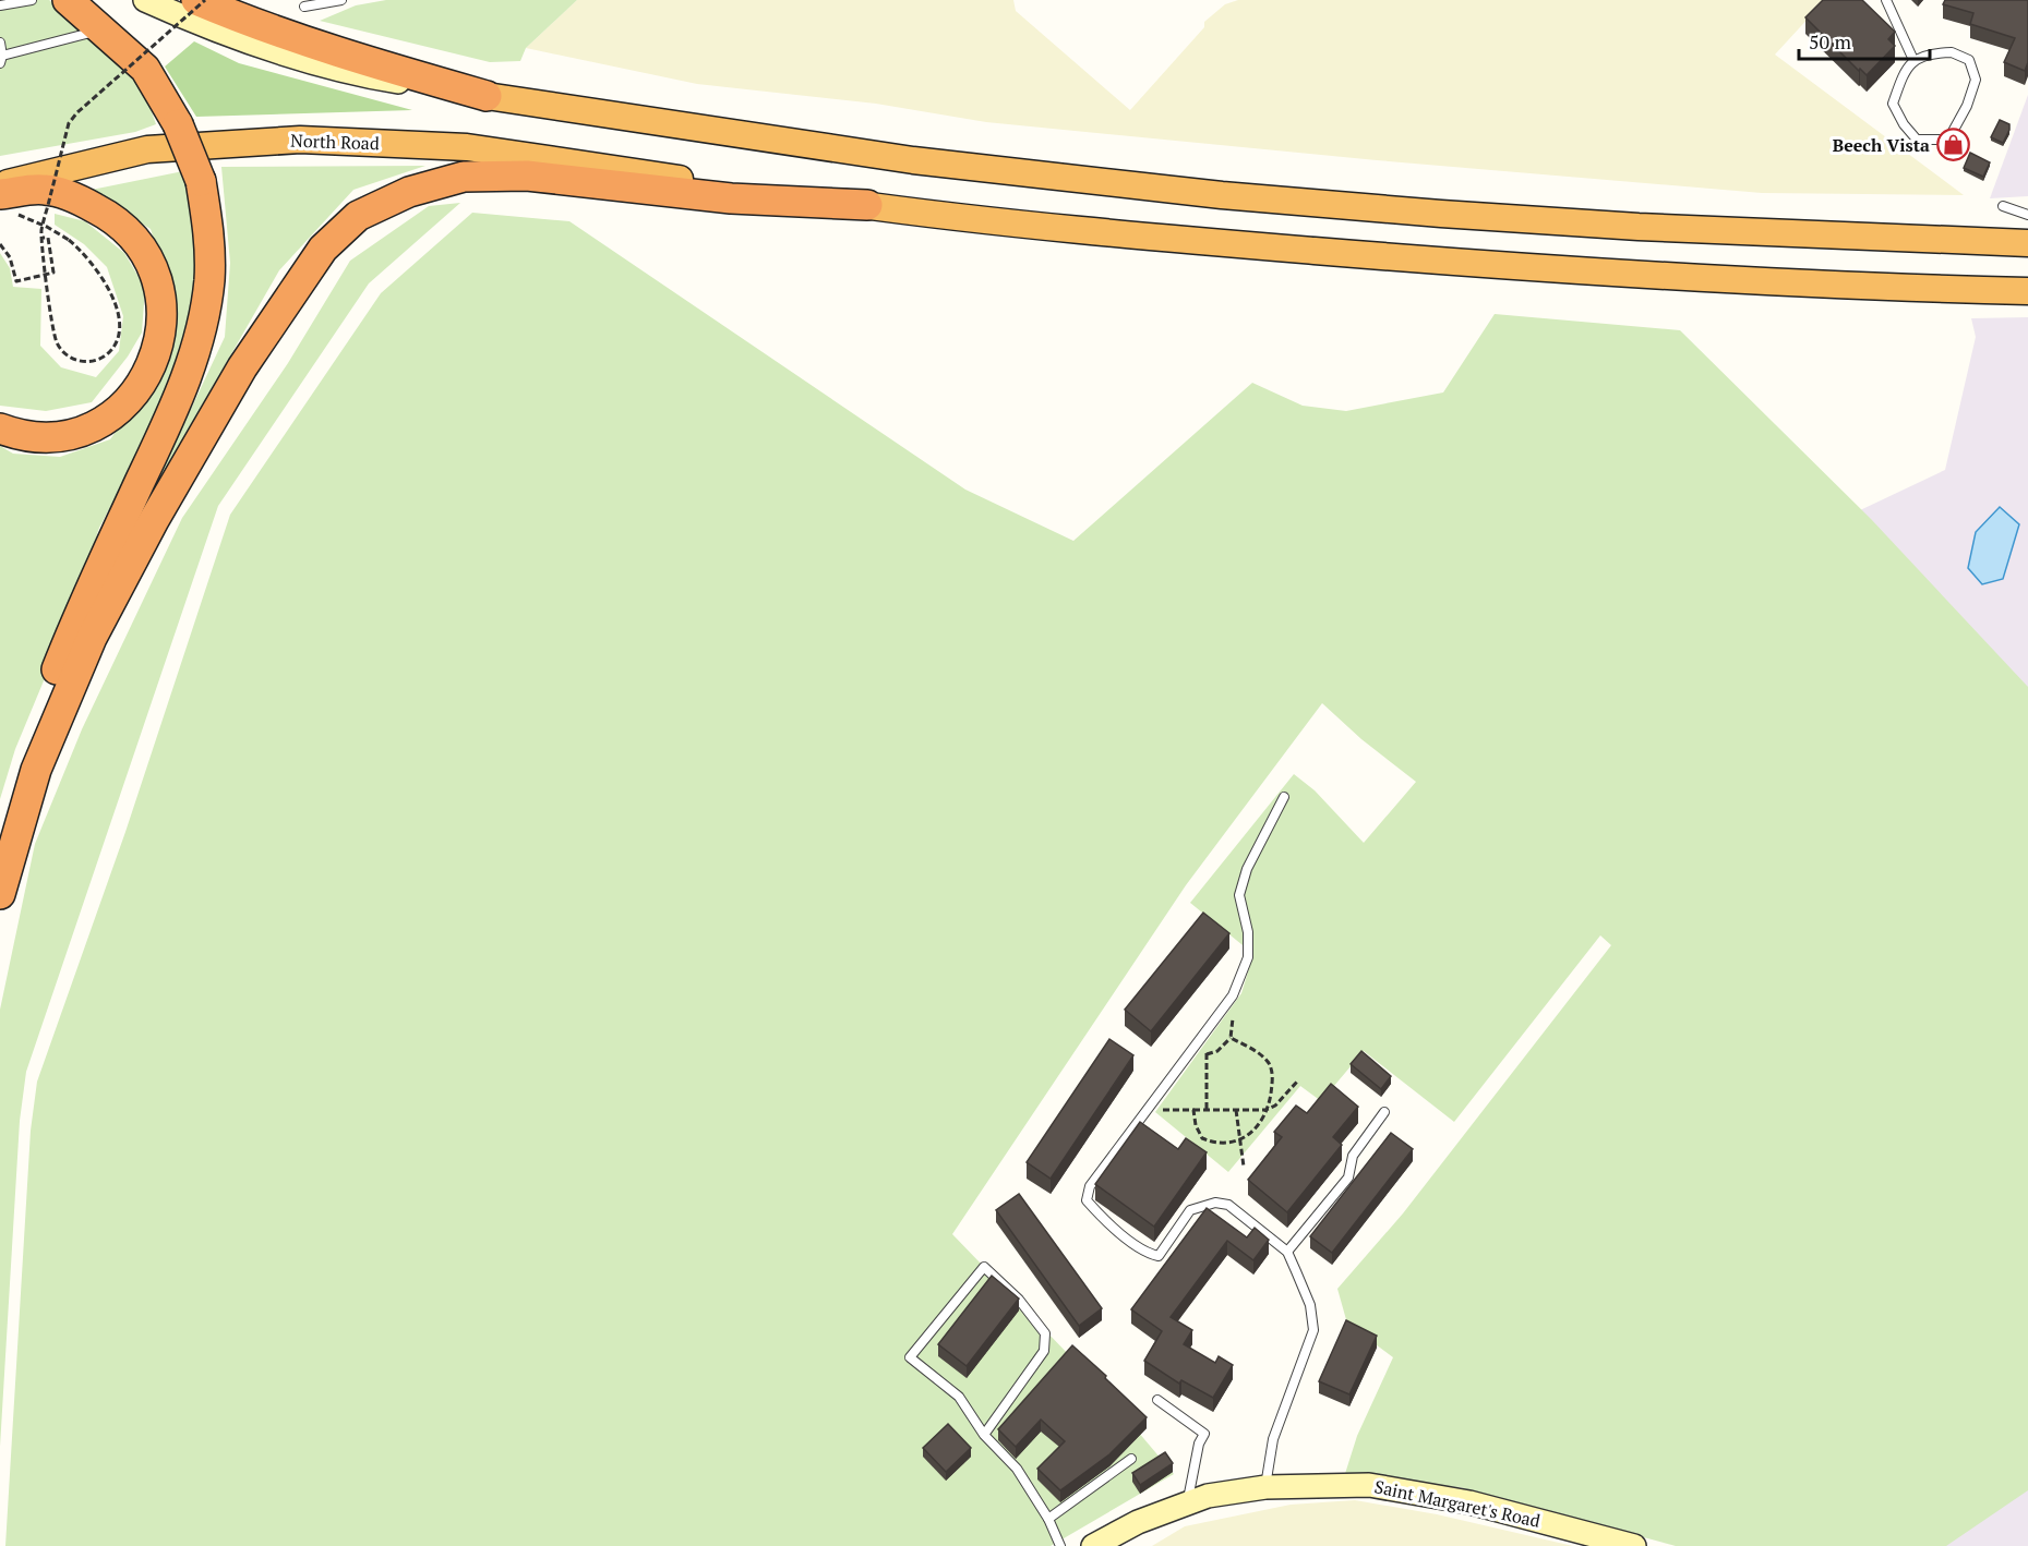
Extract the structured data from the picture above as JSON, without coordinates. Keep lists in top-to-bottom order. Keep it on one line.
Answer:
{"streets":{"highway":["North Road"],"main road":["Saint Margaret's Road"]},"places":{"shop":["Beech Vista"]},"scale_bar":"50 m"}
